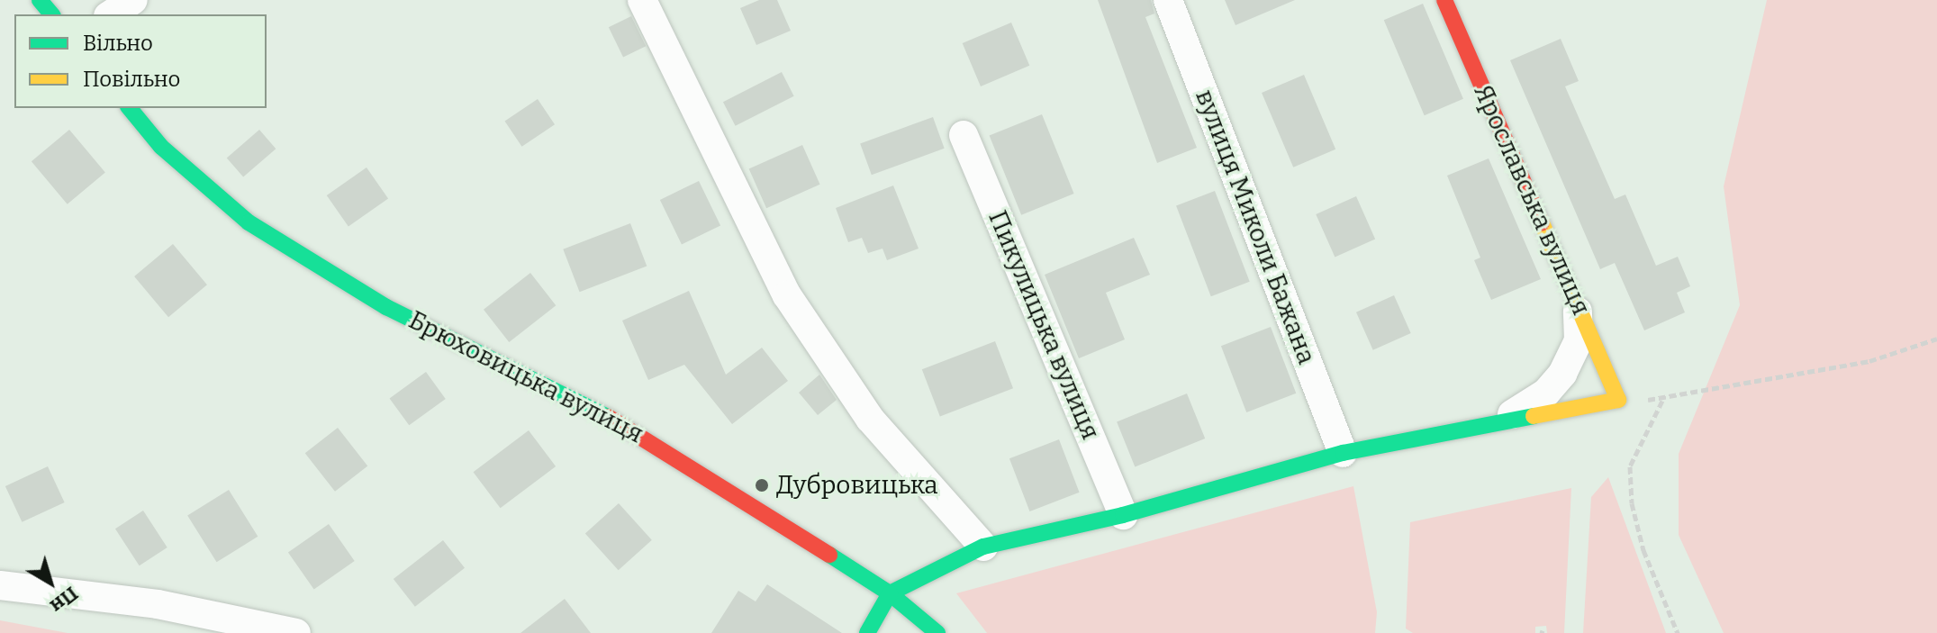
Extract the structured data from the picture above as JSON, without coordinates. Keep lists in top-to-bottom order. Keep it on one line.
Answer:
{"streets":{"street":["Ярославська вулиця","вулиця Миколи Бажана","Пикулицька вулиця","Брюховицька вулиця"]},"places":["Дубровицька"],"legend":["Вільно","Повільно"],"north":"bottom right"}
